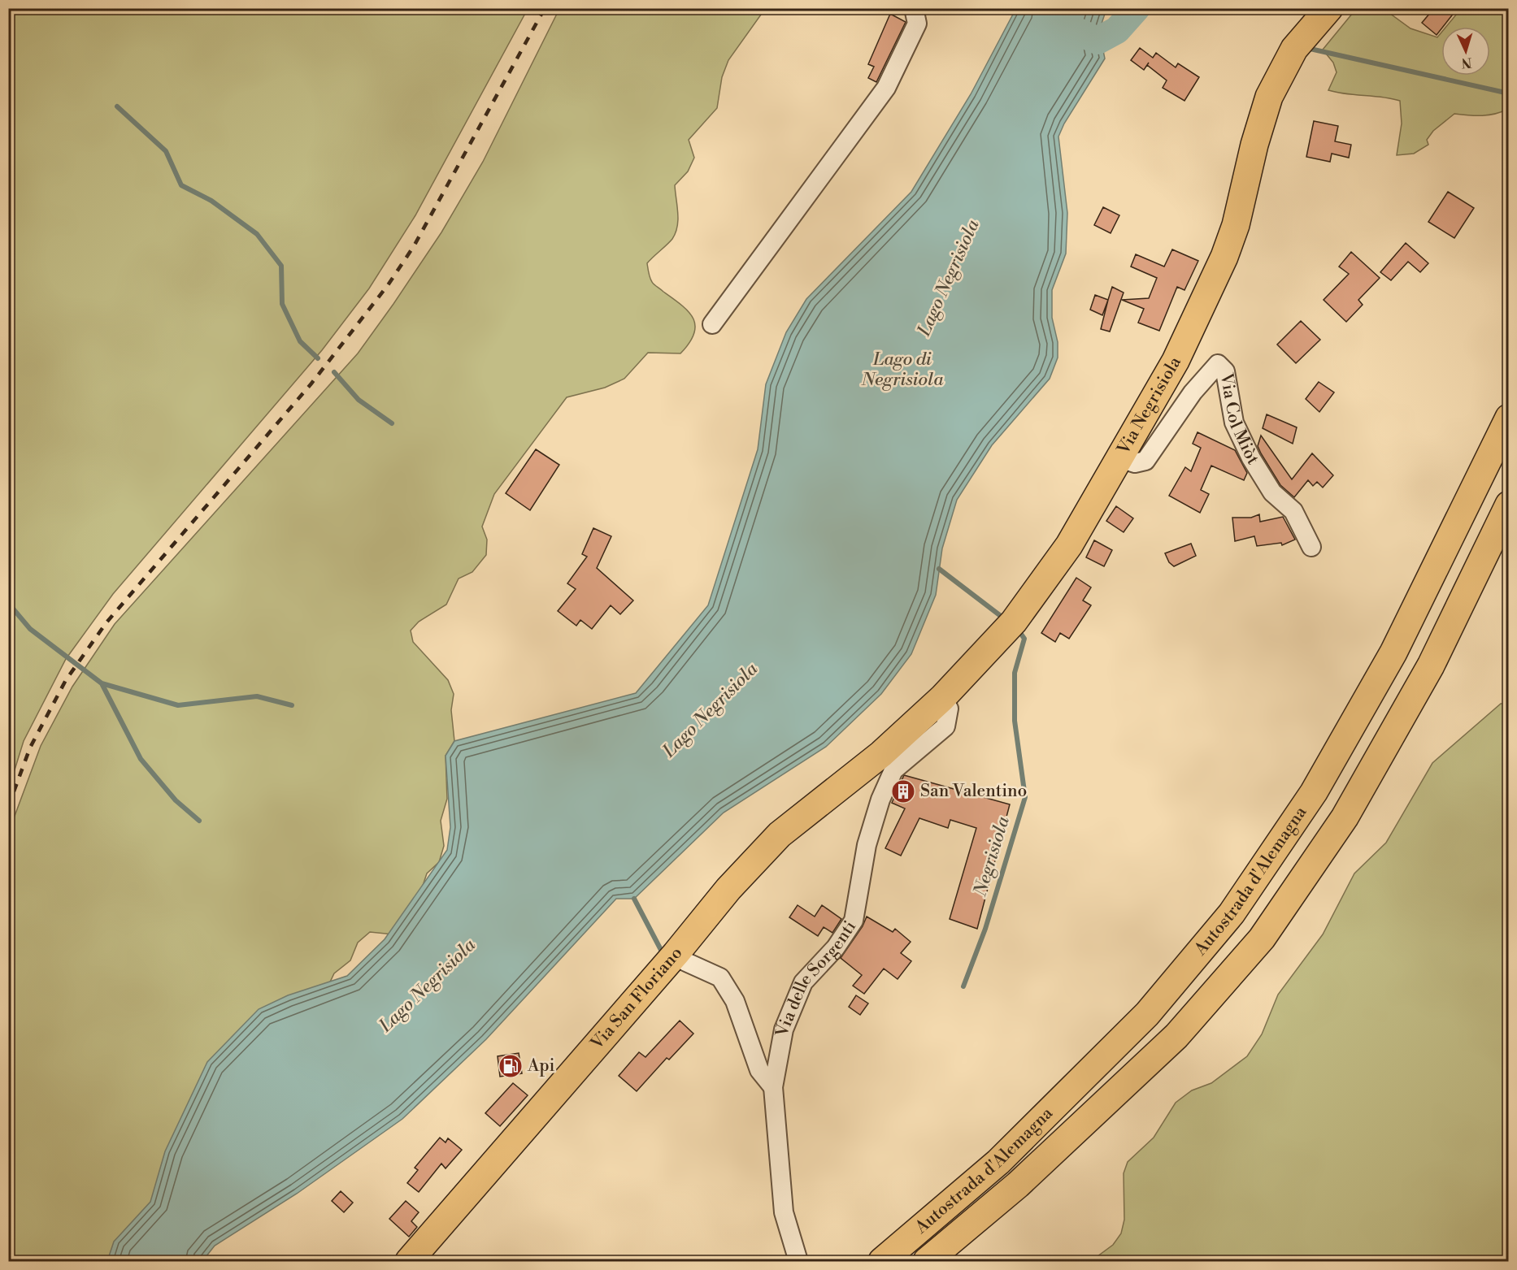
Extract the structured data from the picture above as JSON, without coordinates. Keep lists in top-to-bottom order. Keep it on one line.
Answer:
{"streets":{"main road":["Via Negrisiola","Autostrada d'Alemagna","Via San Floriano"],"street":["Via Col Miòt","Via delle Sorgenti"]},"crossings":[["Via Negrisiola","Via Col Miòt"],["Via Negrisiola","Via delle Sorgenti"],["Via Negrisiola","Via San Floriano"]],"water":["Lago Negrisiola","Lago di Negrisiola","Negrisiola"],"places":{"building":["San Valentino"],"fuel station":["Api"]},"north":"bottom"}
